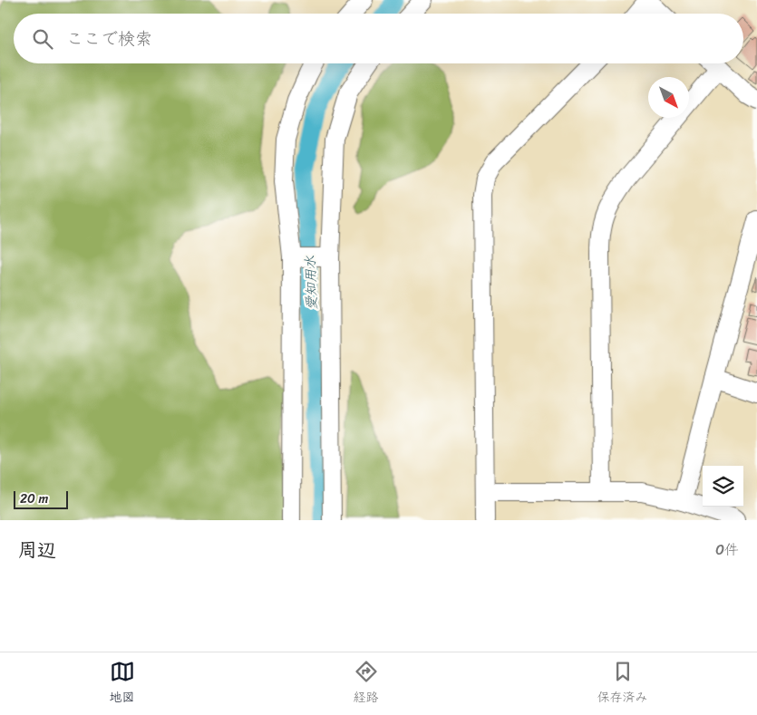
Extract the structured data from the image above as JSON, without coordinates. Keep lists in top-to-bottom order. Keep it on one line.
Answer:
{"water":["愛知用水"],"scale_bar":"20 m","north":"bottom right","page":{"search":"ここで検索","scale":"20 m","heading":["周辺","0件"],"nav":["地図","経路","保存済み"]}}
